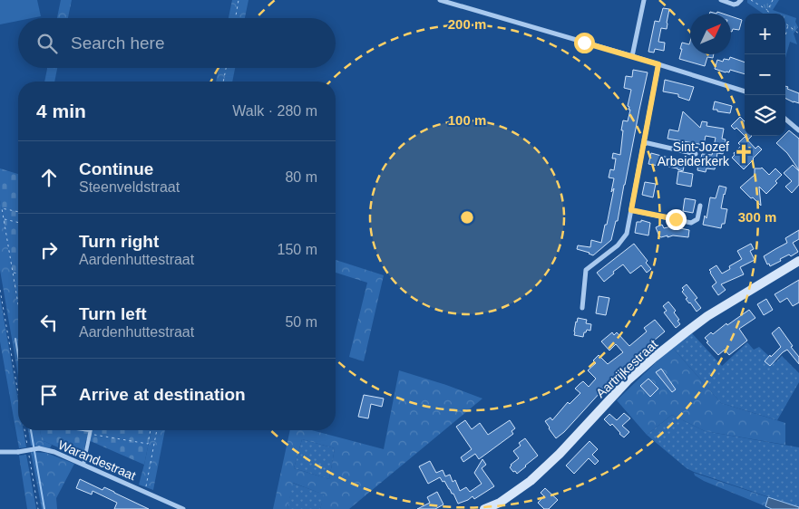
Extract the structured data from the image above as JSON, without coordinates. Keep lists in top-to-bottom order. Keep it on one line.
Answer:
{"streets":{"street":["Aartrijkestraat","Warandestraat"]},"places":{"church":["Sint-Jozef Arbeiderkerk"]},"north":"top right","page":{"map_buttons":["+","−"],"search":"Search here","heading":["4 min","Walk · 280 m"],"list":[["Continue","Steenveldstraat","80 m"],["Turn right","Aardenhuttestraat","150 m"],["Turn left","Aardenhuttestraat","50 m"],"Arrive at destination"]},"rings":["200 m","100 m","300 m"]}
